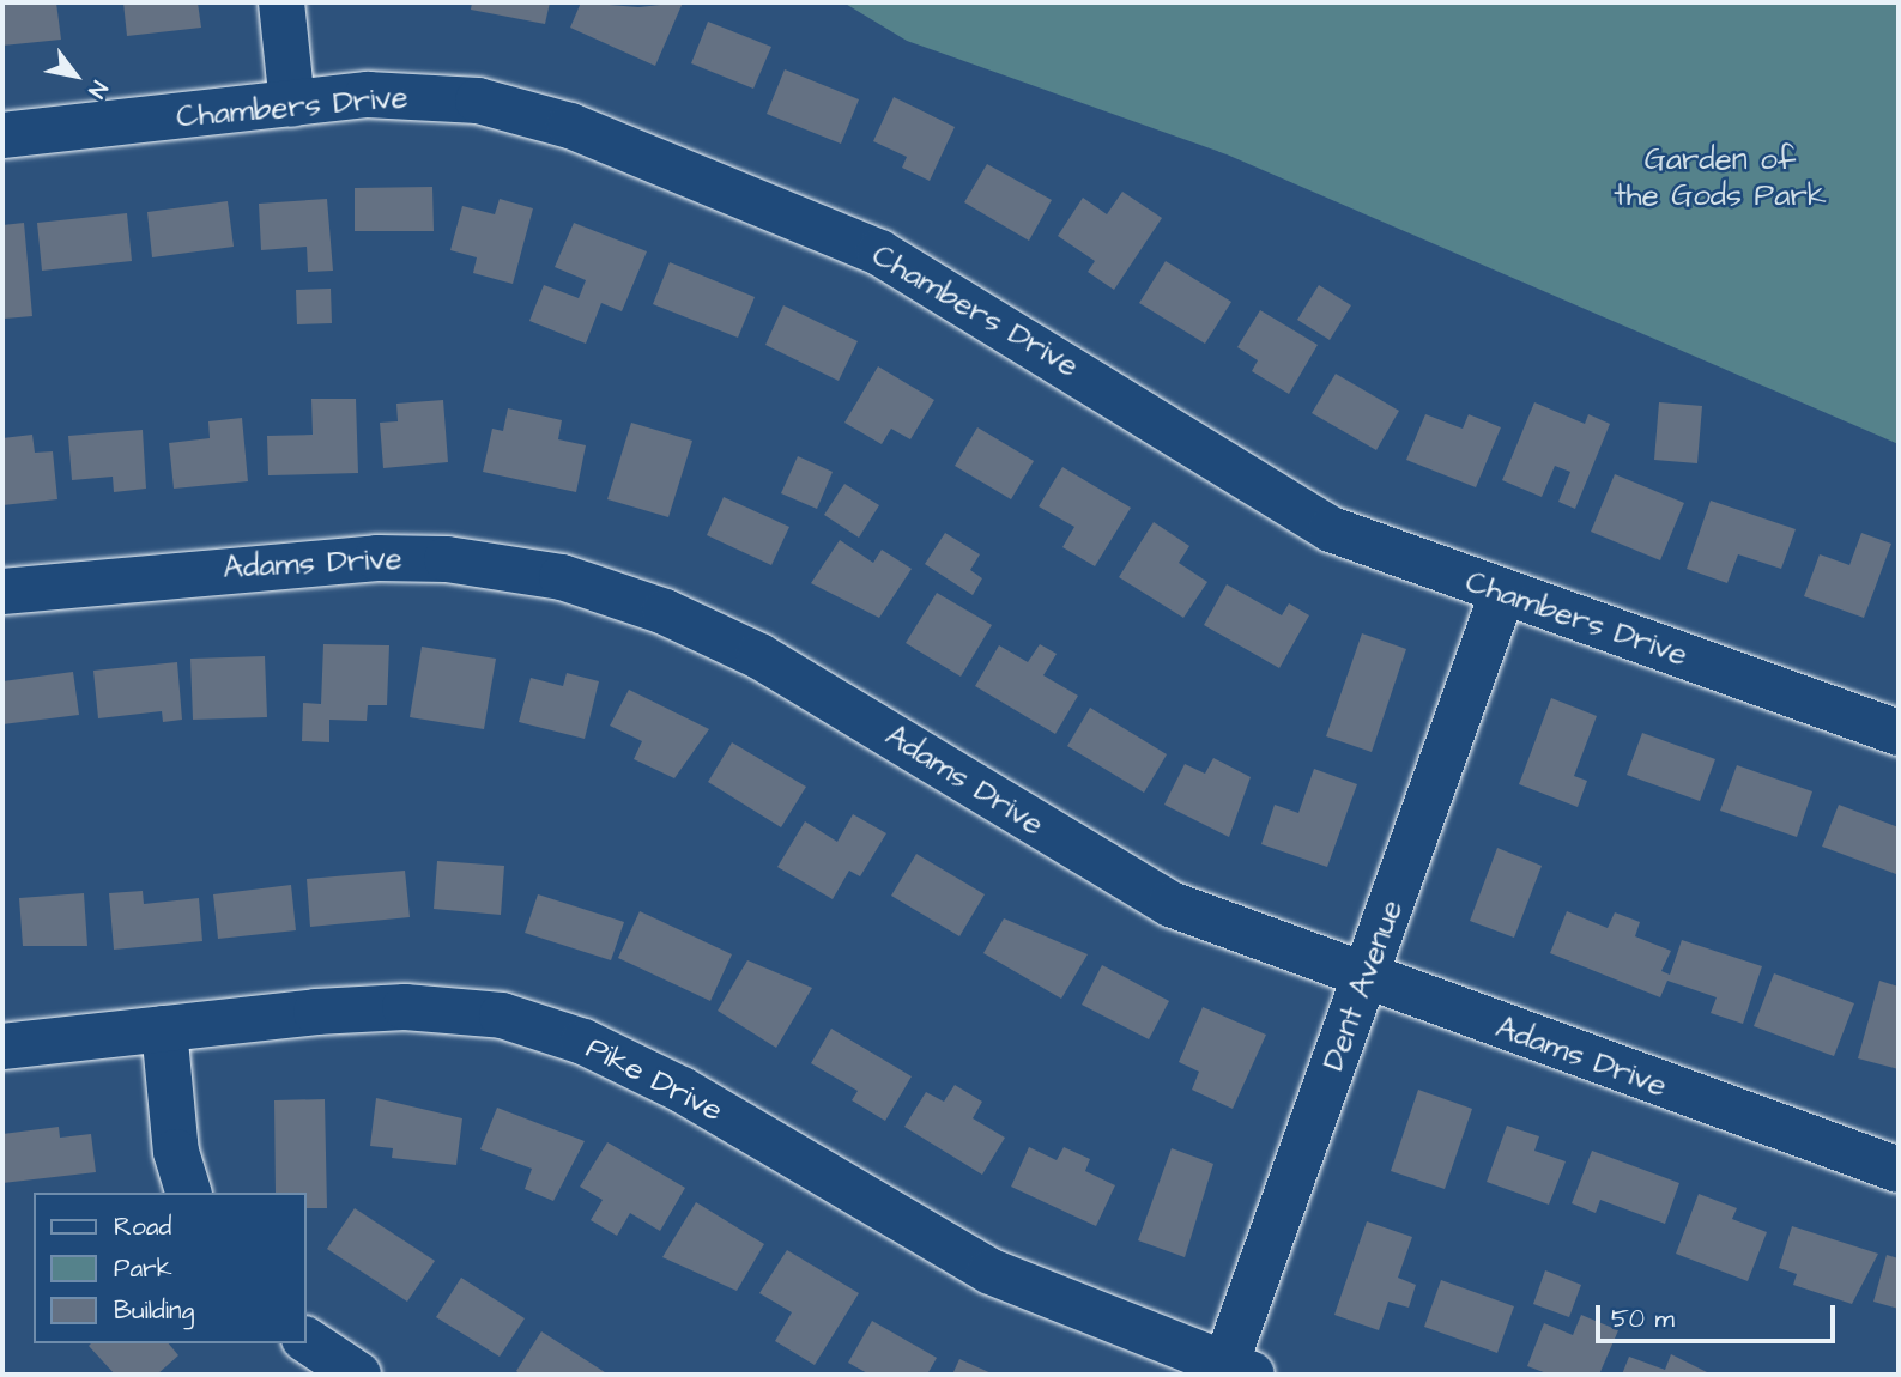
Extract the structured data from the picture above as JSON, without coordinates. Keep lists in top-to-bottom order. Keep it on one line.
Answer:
{"streets":{"street":["Chambers Drive","Adams Drive","Dent Avenue","Pike Drive"]},"crossings":[["Chambers Drive","Dent Avenue"],["Adams Drive","Dent Avenue"],["Dent Avenue","Pike Drive"]],"parks":["Garden of the Gods Park"],"legend":["Road","Park","Building"],"scale_bar":"50 m","north":"bottom right"}
